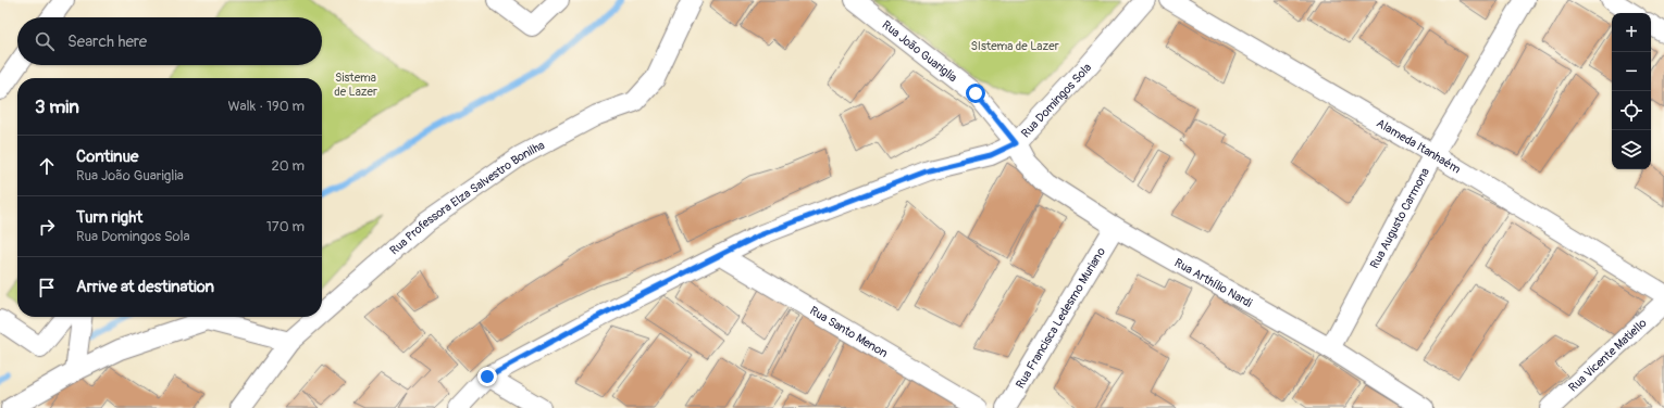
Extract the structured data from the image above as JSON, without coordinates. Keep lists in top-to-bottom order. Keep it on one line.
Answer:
{"streets":{"street":["Rua João Guariglia","Rua Domingos Sola","Alameda Itanhaém","Rua Professora Elza Salvestro Bonilha","Rua Augusto Carmona","Rua Arthílio Nardi","Rua Francisca Ledesmo Muriano","Rua Santo Menon","Rua Vicente Matiello"]},"crossings":[["Rua João Guariglia","Rua Domingos Sola"],["Rua João Guariglia","Rua Arthílio Nardi"],["Rua Domingos Sola","Rua Arthílio Nardi"],["Rua Domingos Sola","Rua Santo Menon"],["Alameda Itanhaém","Rua Augusto Carmona"],["Rua Augusto Carmona","Rua Arthílio Nardi"],["Rua Arthílio Nardi","Rua Francisca Ledesmo Muriano"]],"parks":["SIstema de Lazer","Sistema de Lazer"],"page":{"map_buttons":["+","−"],"search":"Search here","heading":["3 min","Walk · 190 m"],"list":[["Continue","Rua João Guariglia","20 m"],["Turn right","Rua Domingos Sola","170 m"],"Arrive at destination"]}}
